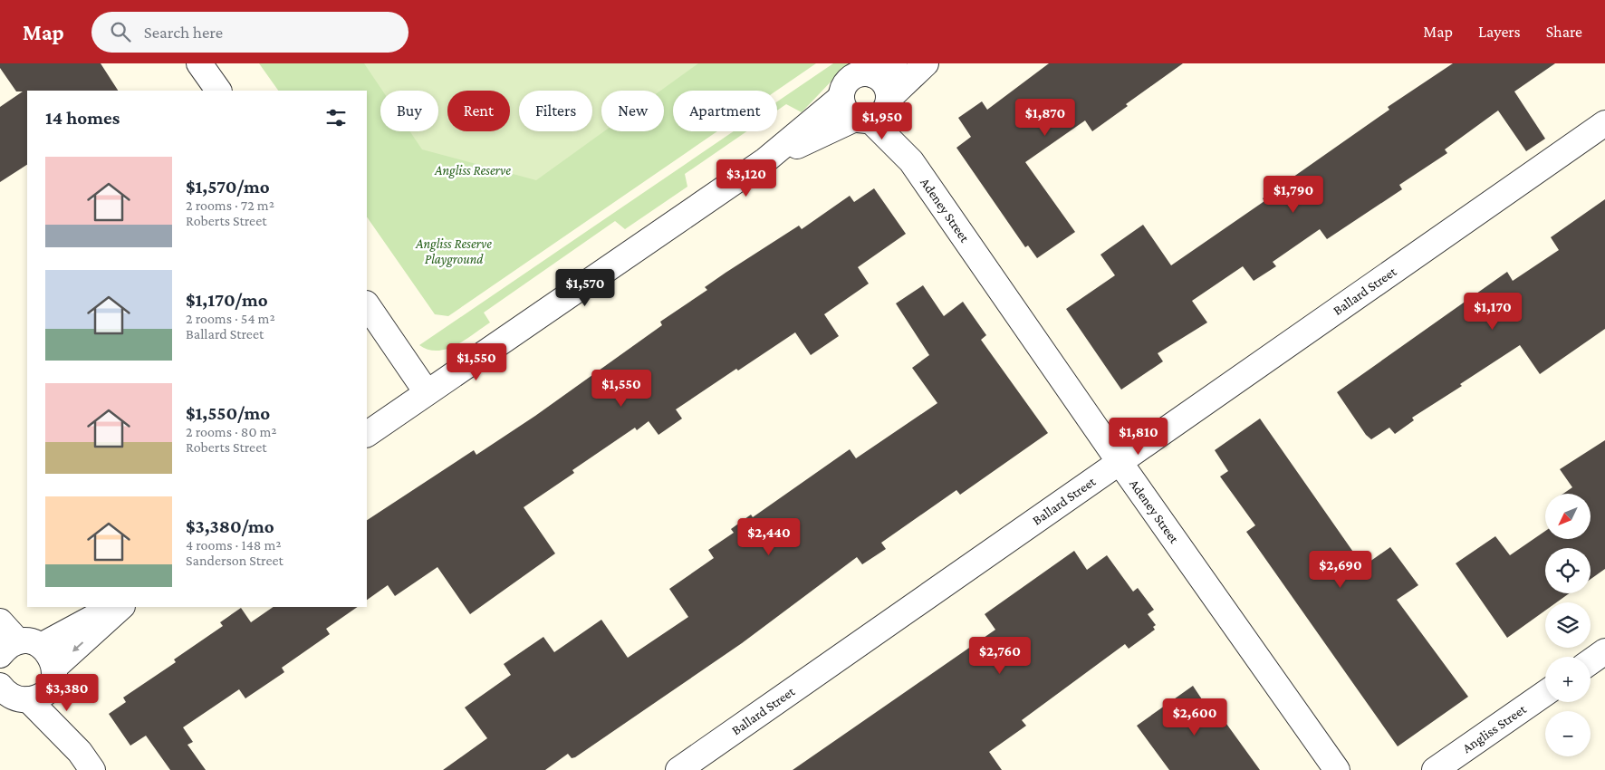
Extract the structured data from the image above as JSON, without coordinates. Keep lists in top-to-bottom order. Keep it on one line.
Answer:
{"streets":{"street":["Adeney Street","Ballard Street","Angliss Street"]},"crossings":[["Adeney Street","Ballard Street"]],"parks":["Angliss Reserve","Angliss Reserve Playground"],"north":"bottom left","page":{"header":"Map","search":"Search here","nav":["Map","Layers","Share"],"chip":["Buy","Rent","Filters","New","Apartment"],"heading":"14 homes","price":["$1,870","$1,950","$3,120","$1,790","$1,570","$1,170","$1,550","$1,550","$1,810","$2,440","$2,690","$2,760","$3,380","$2,600"],"list":[{"name":"$1,570/mo","note":"2 rooms · 72 m² · Roberts Street"},{"name":"$1,170/mo","note":"2 rooms · 54 m² · Ballard Street"},{"name":"$1,550/mo","note":"2 rooms · 80 m² · Roberts Street"},{"name":"$3,380/mo","note":"4 rooms · 148 m² · Sanderson Street"}],"map_buttons":["+","−"]}}
